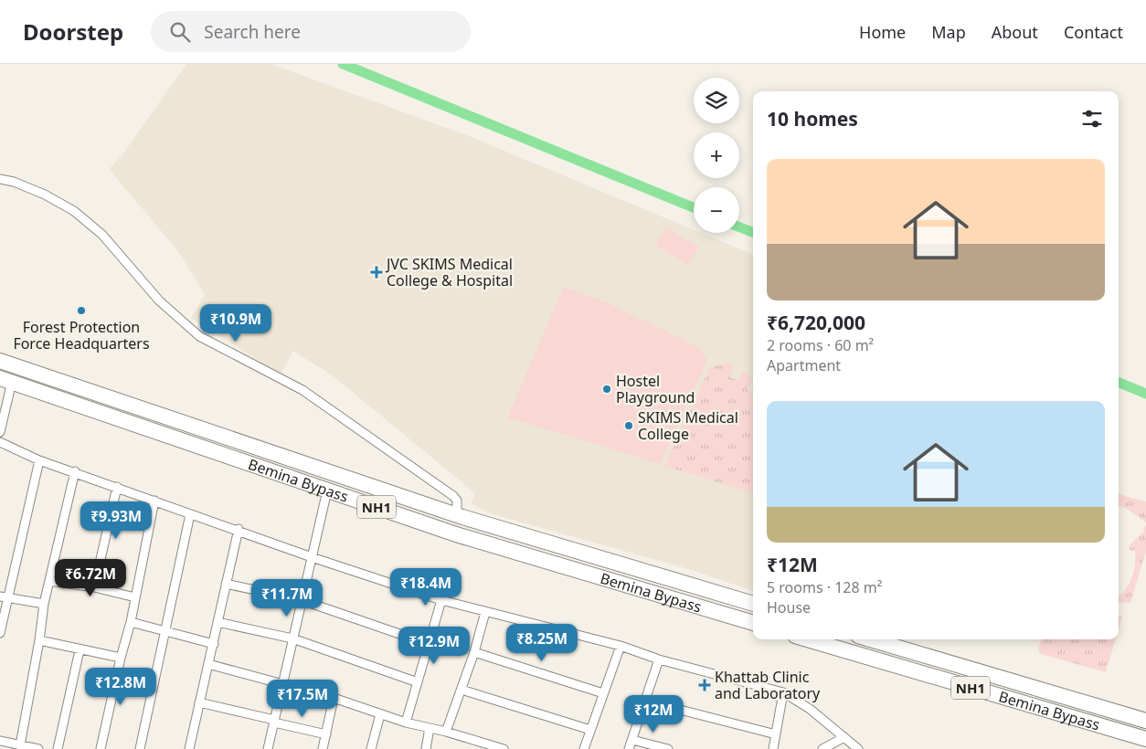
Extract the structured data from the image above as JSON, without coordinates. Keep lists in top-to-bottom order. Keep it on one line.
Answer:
{"streets":{"highway":["Bemina Bypass","NH1"]},"places":{"health":["JVC SKIMS Medical College & Hospital","Khattab Clinic and Laboratory"],"other":["Forest Protection Force Headquarters","Hostel Playground","SKIMS Medical College"]},"page":{"header":"Doorstep","search":"Search here","nav":["Home","Map","About","Contact"],"map_buttons":["+","−"],"heading":"10 homes","list":[{"name":"₹6,720,000","note":"2 rooms · 60 m² · Apartment"},{"name":"₹12M","note":"5 rooms · 128 m² · House"}],"price":["₹10.9M","₹9.93M","₹6.72M","₹18.4M","₹11.7M","₹8.25M","₹12.9M","₹12.8M","₹17.5M","₹12M"]}}
